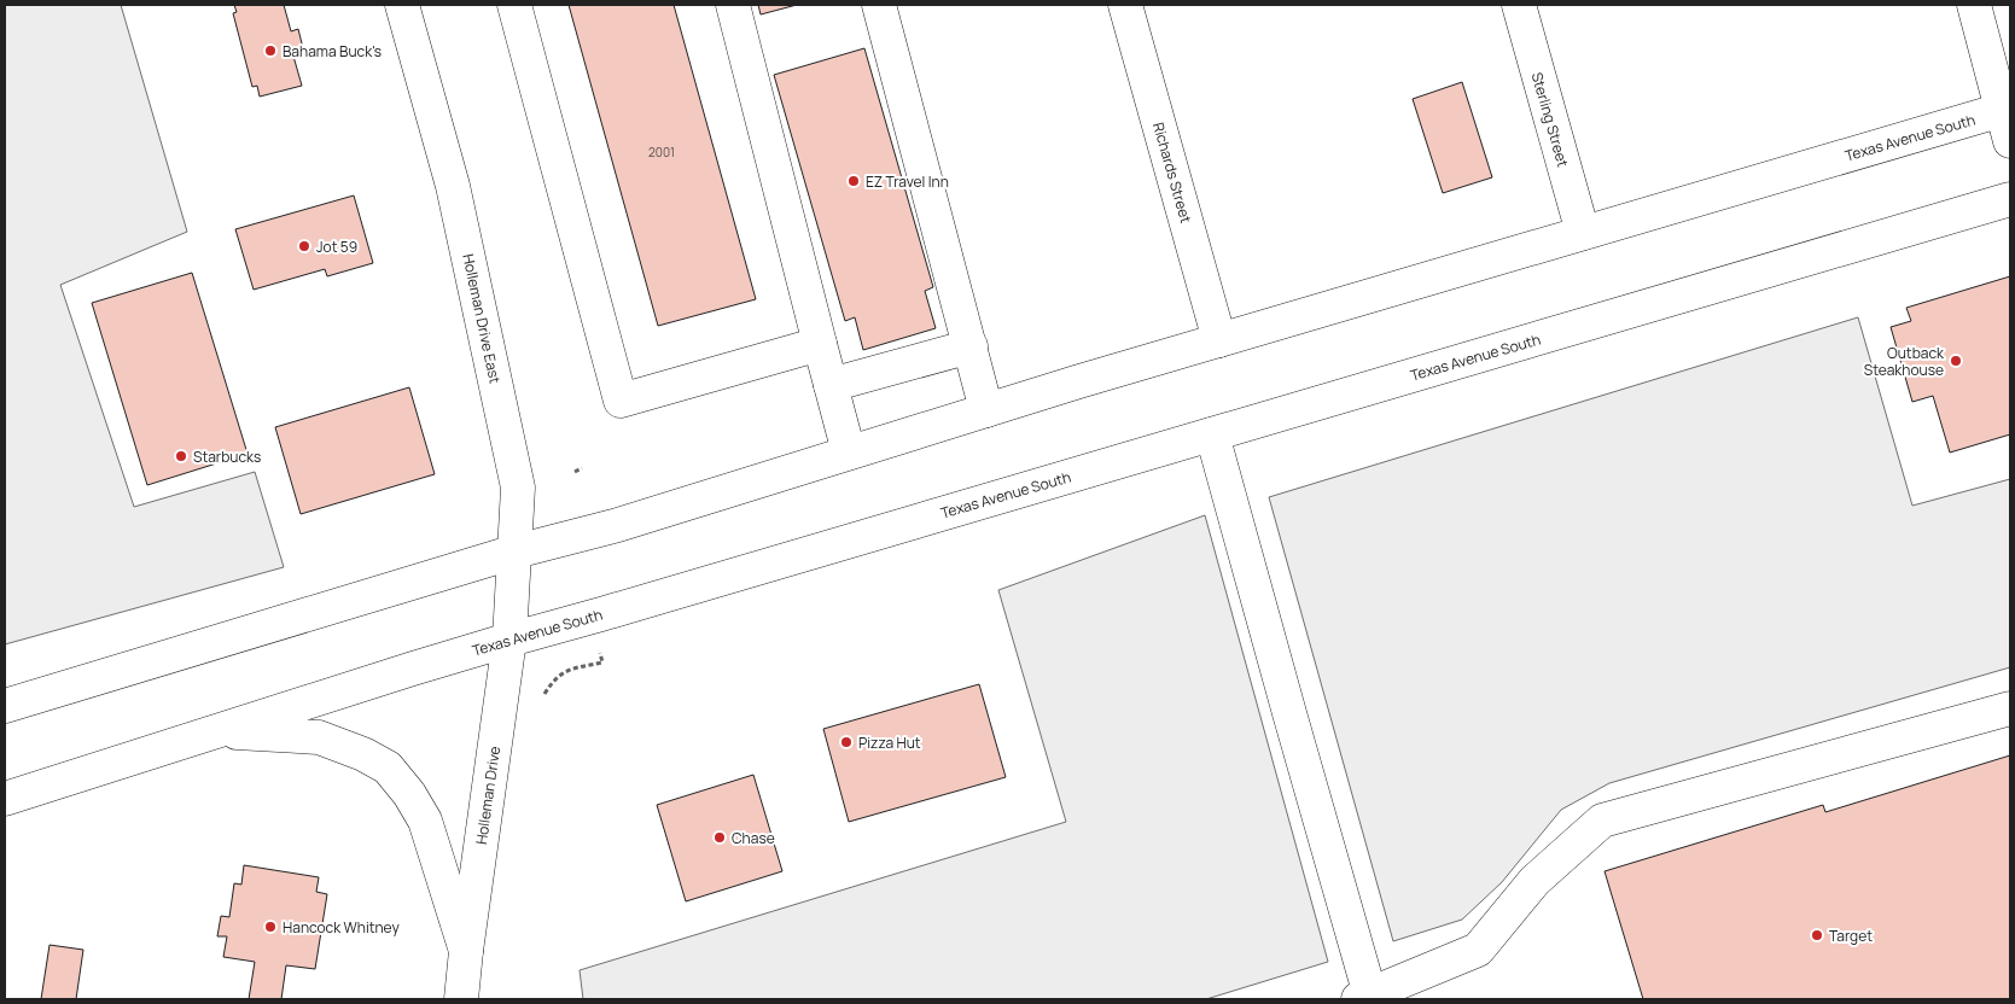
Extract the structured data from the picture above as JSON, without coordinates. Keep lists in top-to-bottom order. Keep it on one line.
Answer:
{"streets":{"main road":["Sterling Street","Texas Avenue South","Richards Street","Holleman Drive East","Holleman Drive"]},"crossings":[["Sterling Street","Texas Avenue South"],["Texas Avenue South","Richards Street"],["Texas Avenue South","Holleman Drive East"],["Texas Avenue South","Holleman Drive"],["Holleman Drive East","Holleman Drive"]],"places":["Bahama Buck's","EZ Travel Inn","Jot 59","Outback Steakhouse","Starbucks","Pizza Hut","Chase","Hancock Whitney","Target"],"house_numbers":["2001"]}
